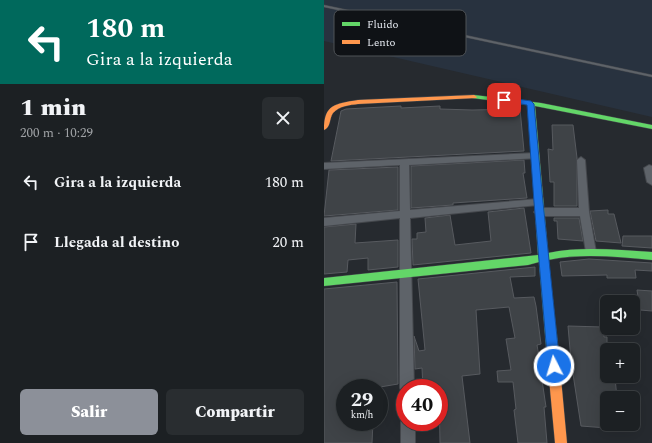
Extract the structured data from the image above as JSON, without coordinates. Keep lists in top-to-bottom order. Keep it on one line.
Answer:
{"legend":["Fluido","Lento"],"page":{"turn":["180 m","Gira a la izquierda"],"heading":["1 min","200 m · 10:29"],"list":[{"name":"Gira a la izquierda","value":"180 m"},{"name":"Llegada al destino","value":"20 m"}],"map_buttons":["+","−"],"speed":"29 km/h","limit":"40","buttons":["Salir","Compartir"]}}
